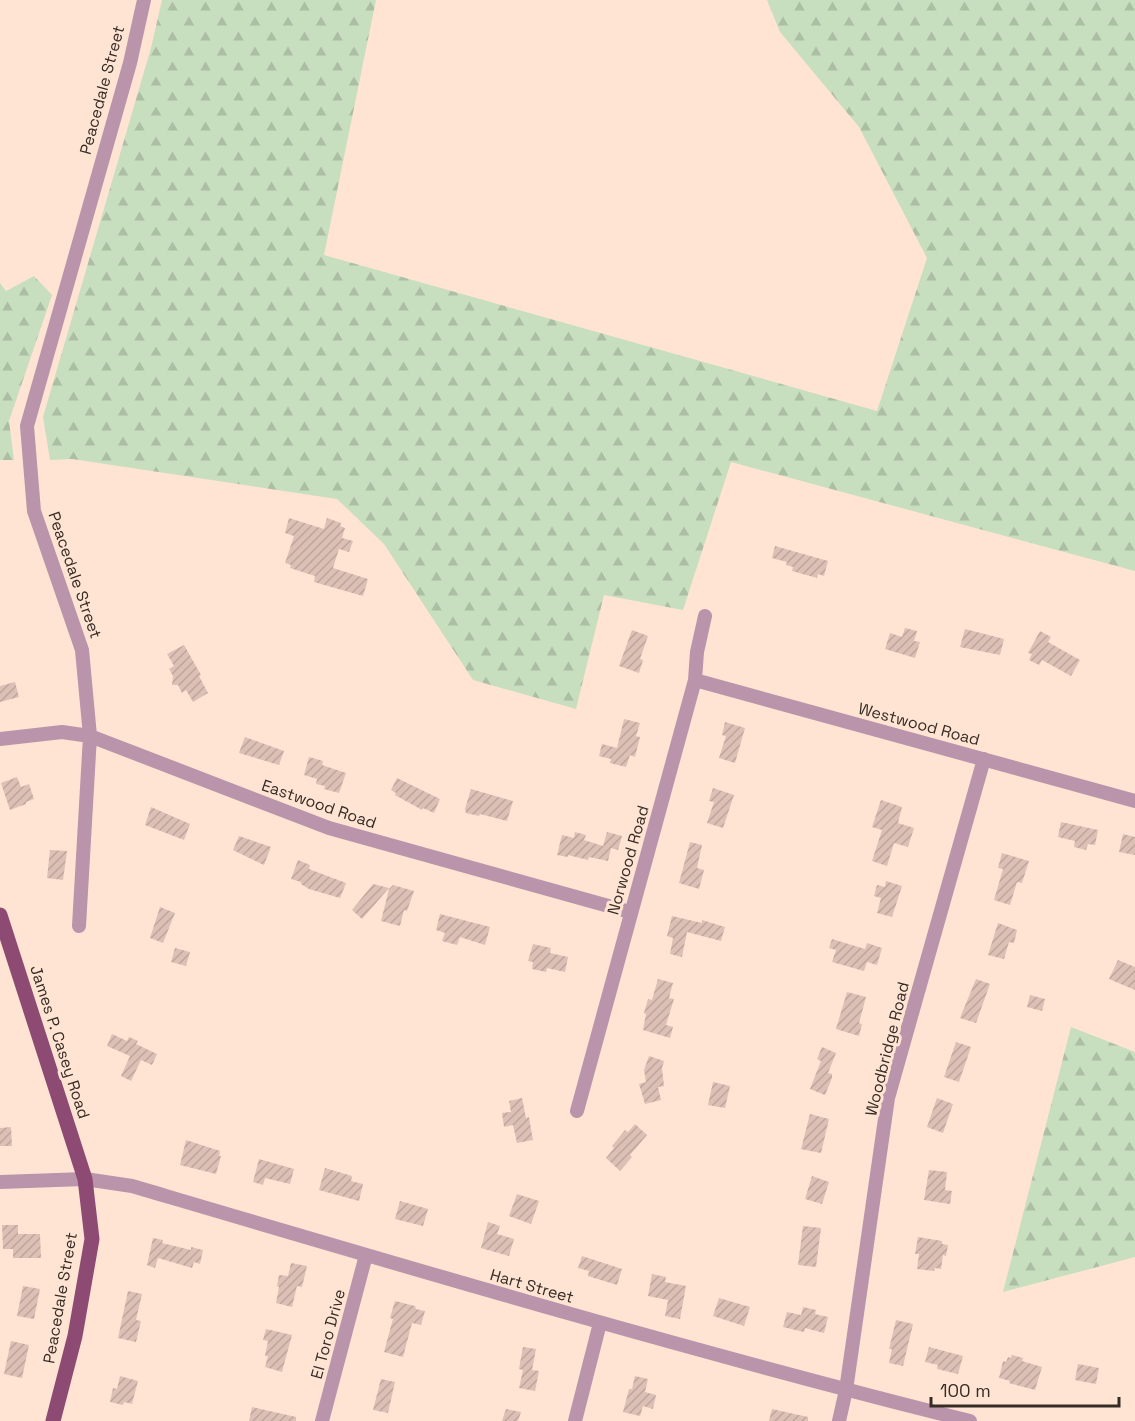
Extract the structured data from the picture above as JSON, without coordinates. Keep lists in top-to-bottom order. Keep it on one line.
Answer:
{"streets":{"main road":["Peacedale Street","James P. Casey Road"],"street":["Westwood Road","Eastwood Road","Norwood Road","Woodbridge Road","Hart Street","El Toro Drive"]},"crossings":[["Peacedale Street","Eastwood Road"],["Peacedale Street","James P. Casey Road"],["Peacedale Street","Hart Street"],["Westwood Road","Norwood Road"],["Westwood Road","Woodbridge Road"],["Eastwood Road","Norwood Road"],["James P. Casey Road","Hart Street"],["Woodbridge Road","Hart Street"],["Hart Street","El Toro Drive"]],"scale_bar":"100 m"}
